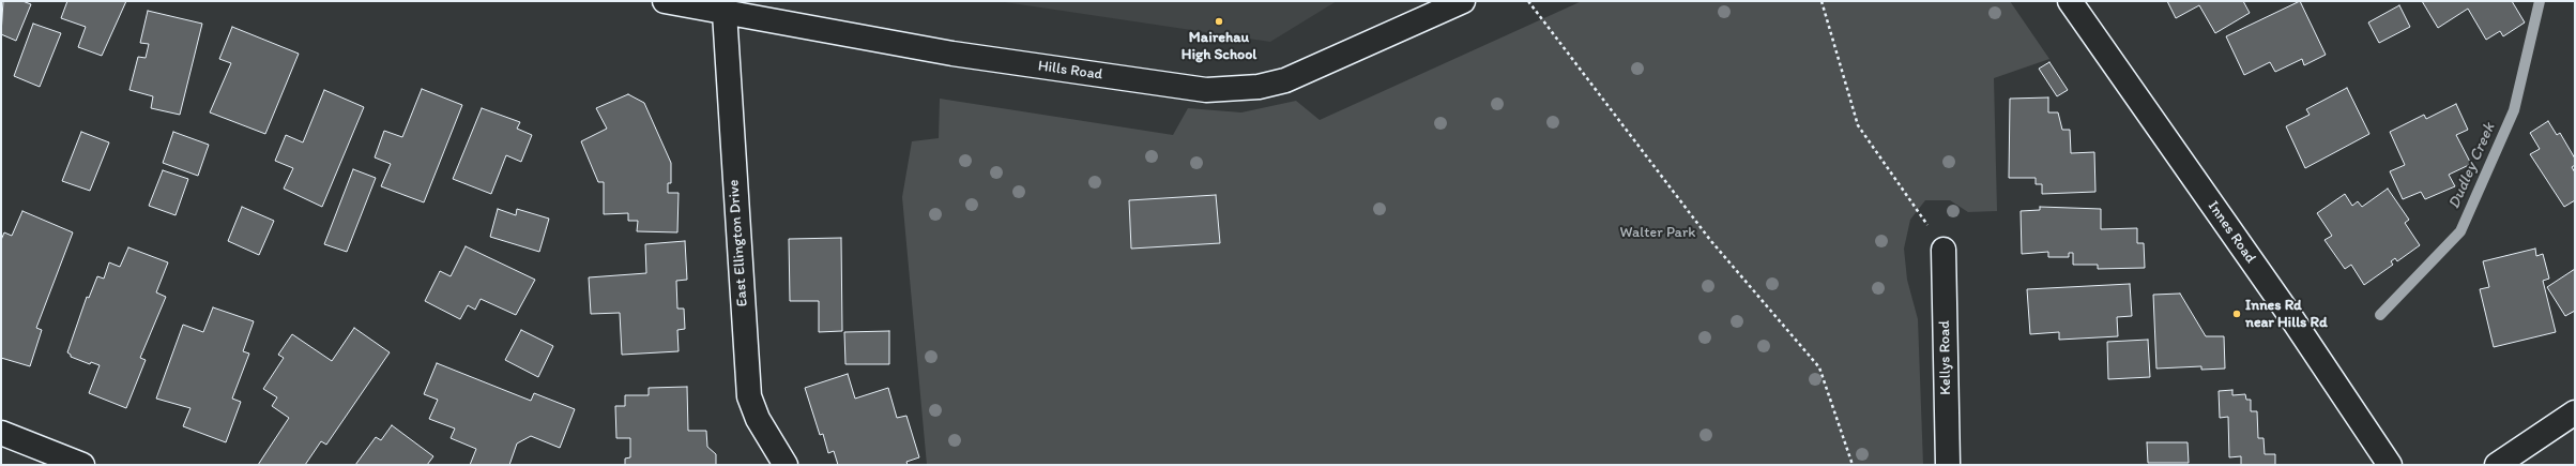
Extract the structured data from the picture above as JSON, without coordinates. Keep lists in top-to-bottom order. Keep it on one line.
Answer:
{"streets":{"street":["Hills Road","Innes Road","East Ellington Drive","Kellys Road"]},"crossings":[["Hills Road","East Ellington Drive"]],"water":["Dudley Creek"],"parks":["Walter Park"],"places":["Mairehau High School","Innes Rd near Hills Rd"]}
